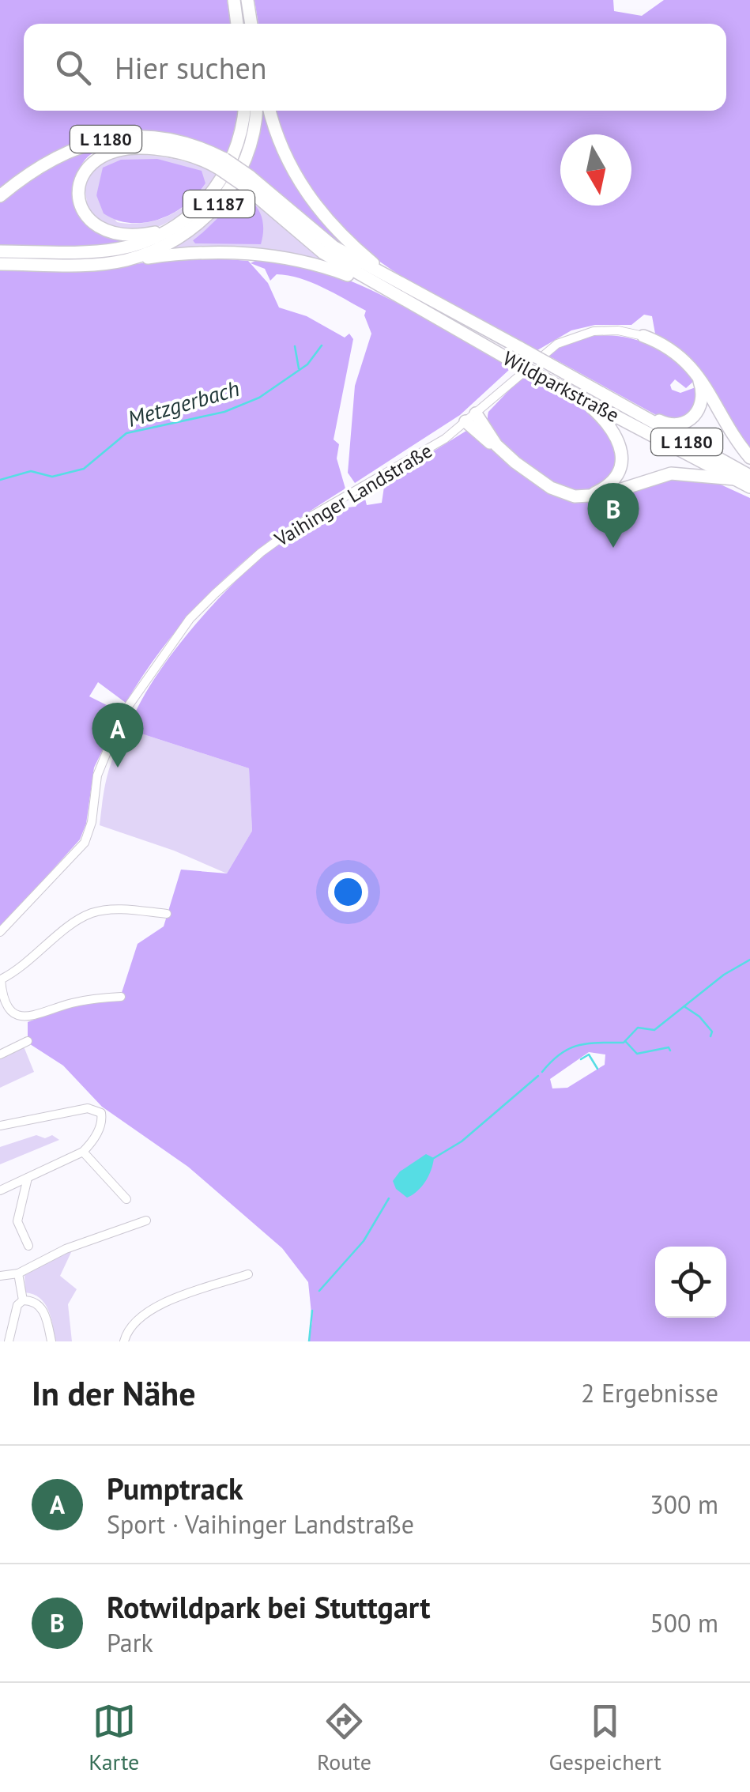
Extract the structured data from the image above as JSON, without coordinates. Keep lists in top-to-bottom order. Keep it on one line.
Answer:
{"streets":{"highway":["L 1180","L 1187","Wildparkstraße"],"street":["Vaihinger Landstraße"]},"crossings":[["L 1180","L 1187"],["L 1180","Wildparkstraße"],["L 1180","Vaihinger Landstraße"]],"water":["Metzgerbach"],"north":"bottom","page":{"search":"Hier suchen","pins":["B","A"],"heading":["In der Nähe","2 Ergebnisse"],"list":[{"mark":"A","name":"Pumptrack","note":"Sport · Vaihinger Landstraße","value":"300 m"},{"mark":"B","name":"Rotwildpark bei Stuttgart","note":"Park","value":"500 m"}],"nav":["Karte","Route","Gespeichert"]}}
